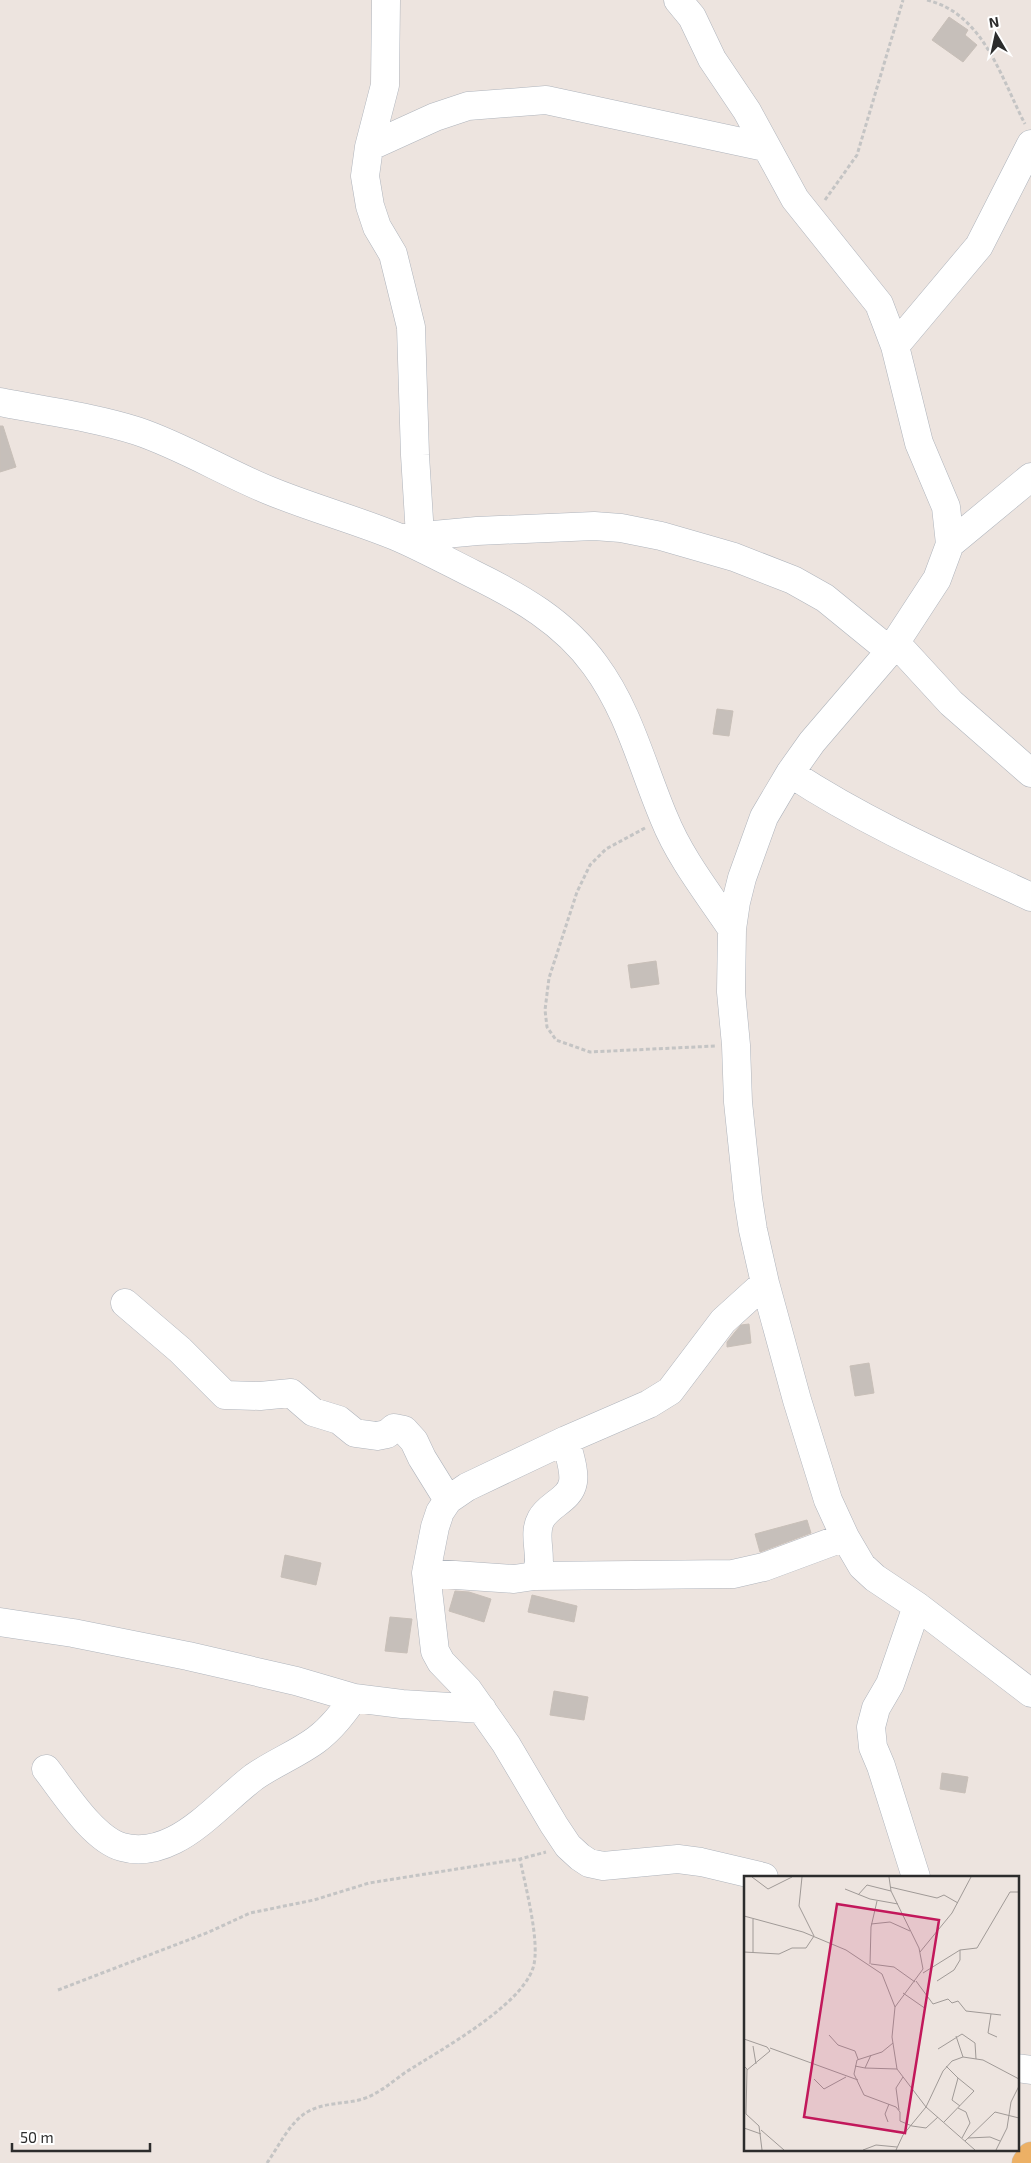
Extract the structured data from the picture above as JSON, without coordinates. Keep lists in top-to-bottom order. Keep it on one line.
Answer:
{"scale_bar":"50 m","north":"top"}
